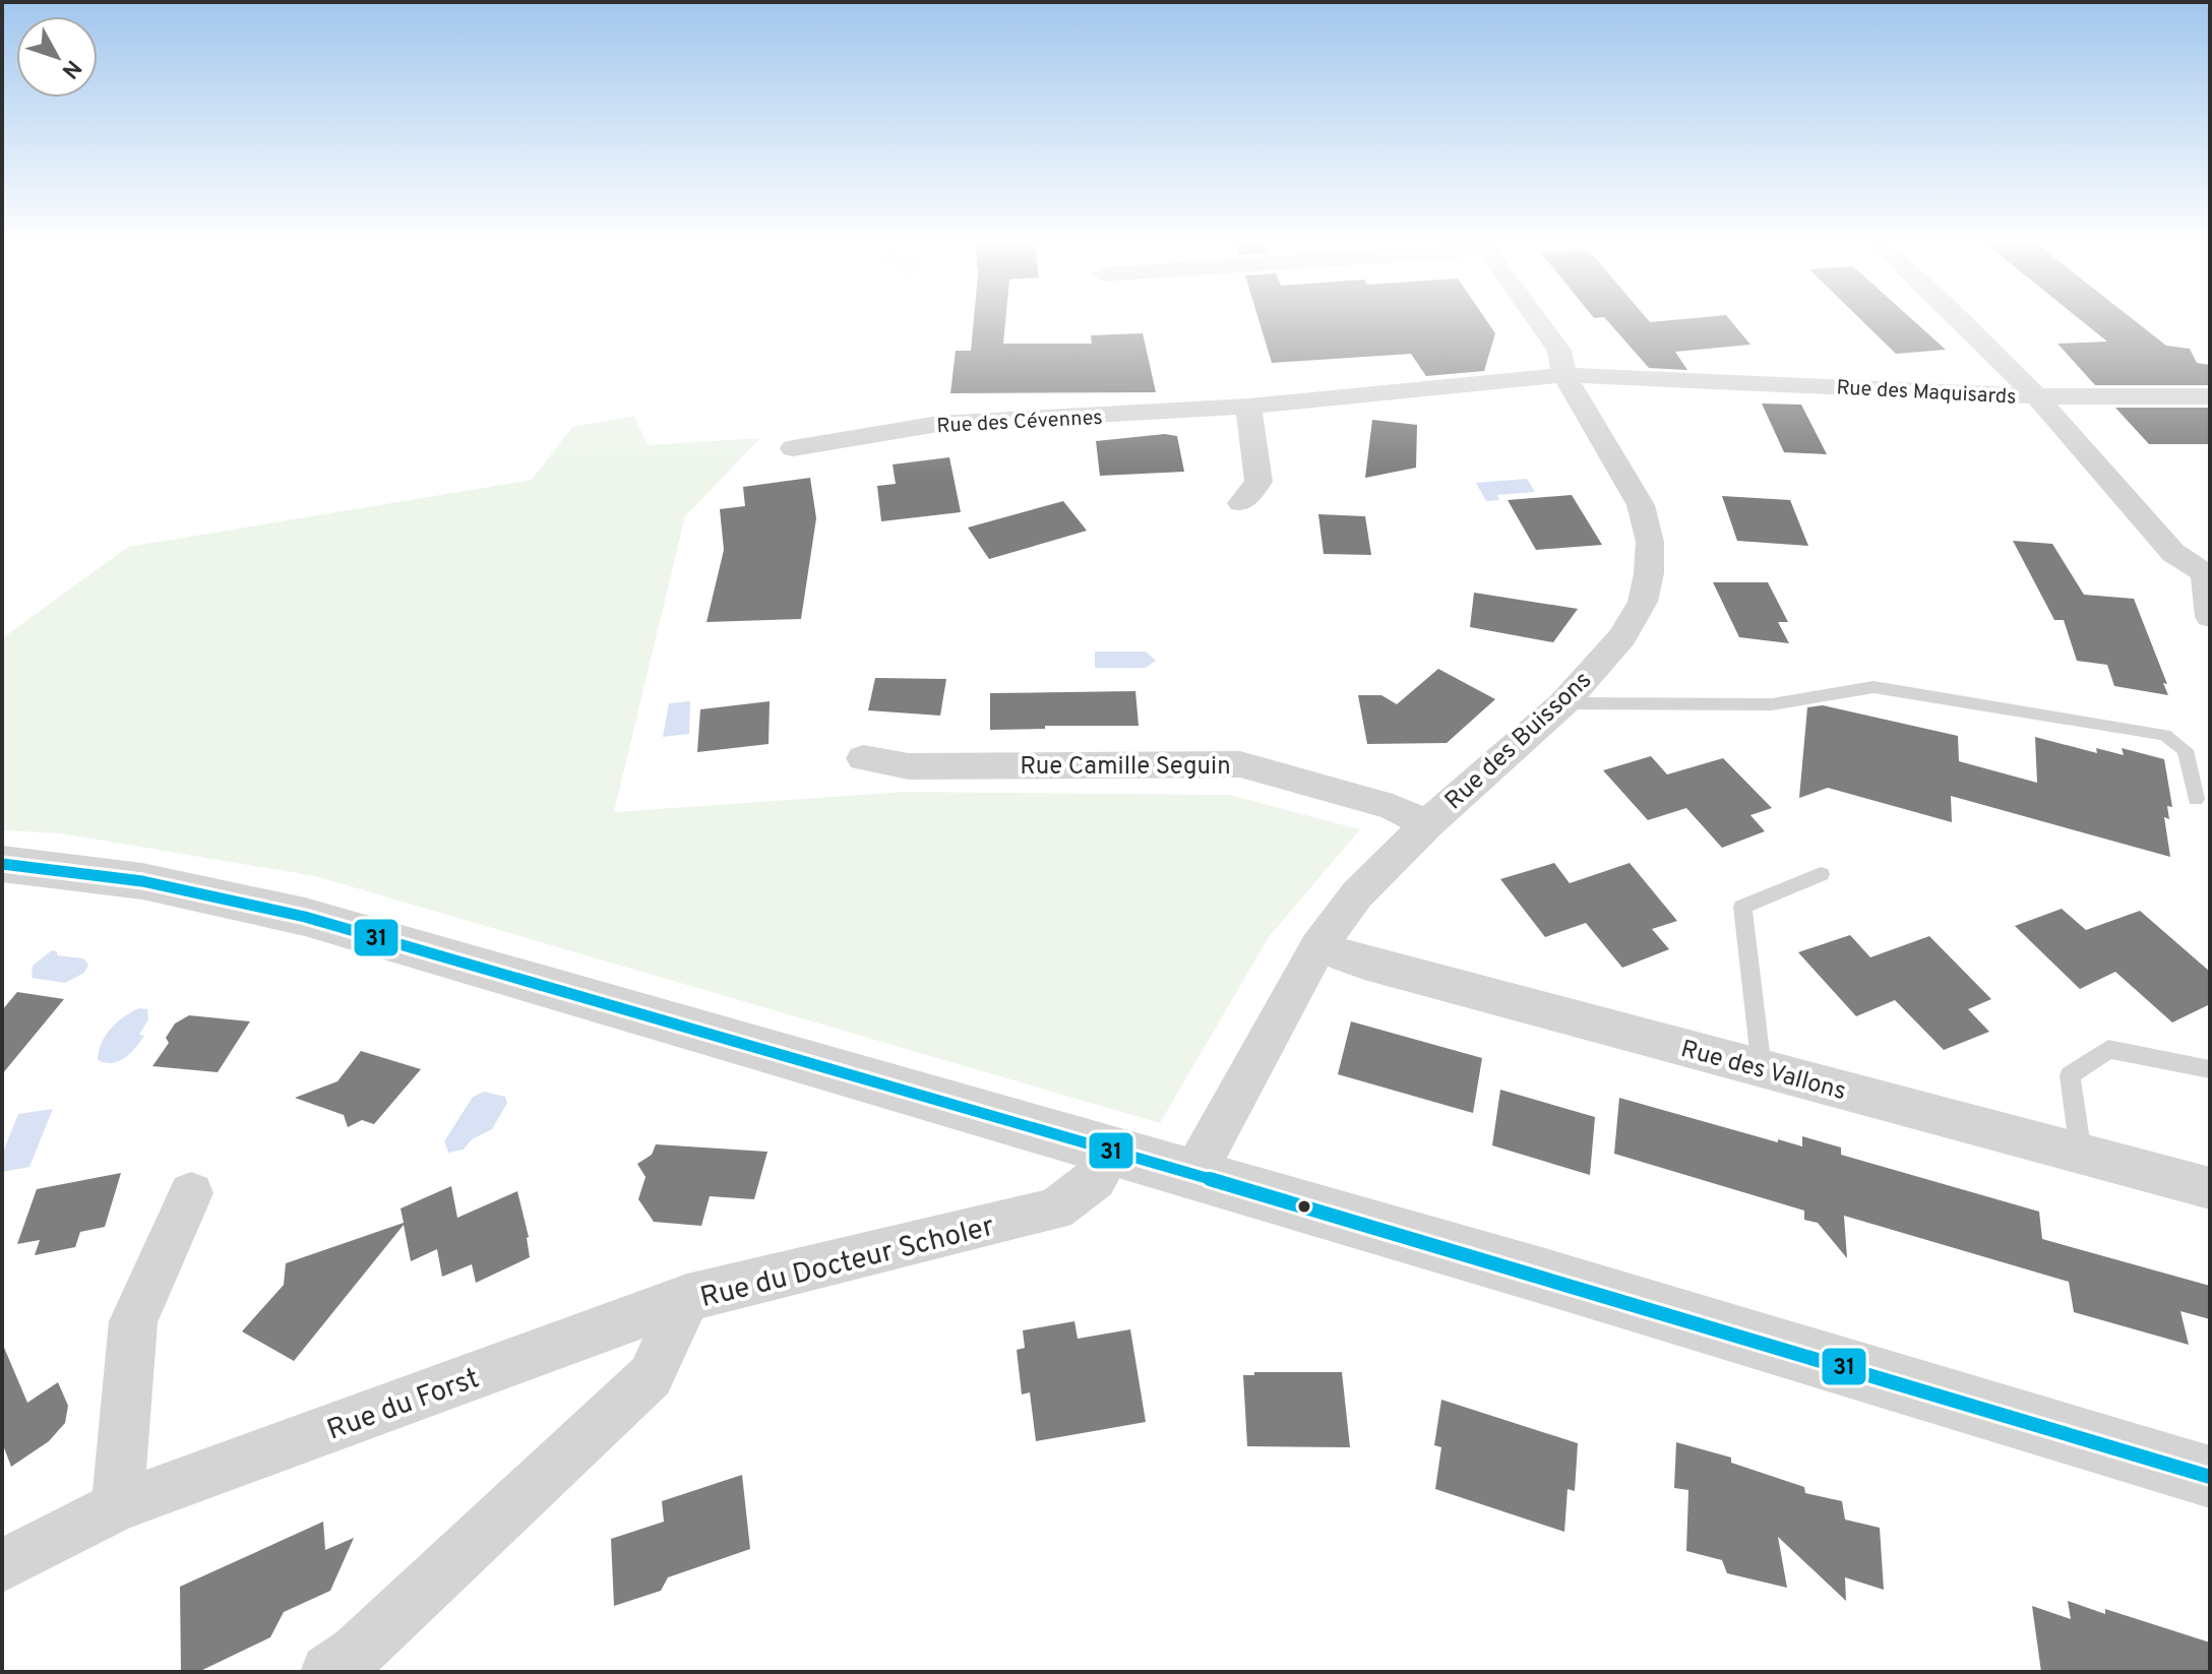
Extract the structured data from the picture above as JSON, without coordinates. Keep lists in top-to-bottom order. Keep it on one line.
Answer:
{"streets":{"street":["Rue des Maquisards","Rue des Cévennes","Rue des Buissons","Rue Camille Seguin","Rue des Vallons","Rue du Docteur Scholer","Rue du Forst"]},"crossings":[["Rue des Maquisards","Rue des Cévennes"],["Rue des Maquisards","Rue des Buissons"],["Rue des Cévennes","Rue des Buissons"],["Rue des Buissons","Rue Camille Seguin"],["Rue des Buissons","Rue des Vallons"],["Rue du Docteur Scholer","Rue du Forst"]],"lines":["transit line 31"],"north":"bottom right"}
